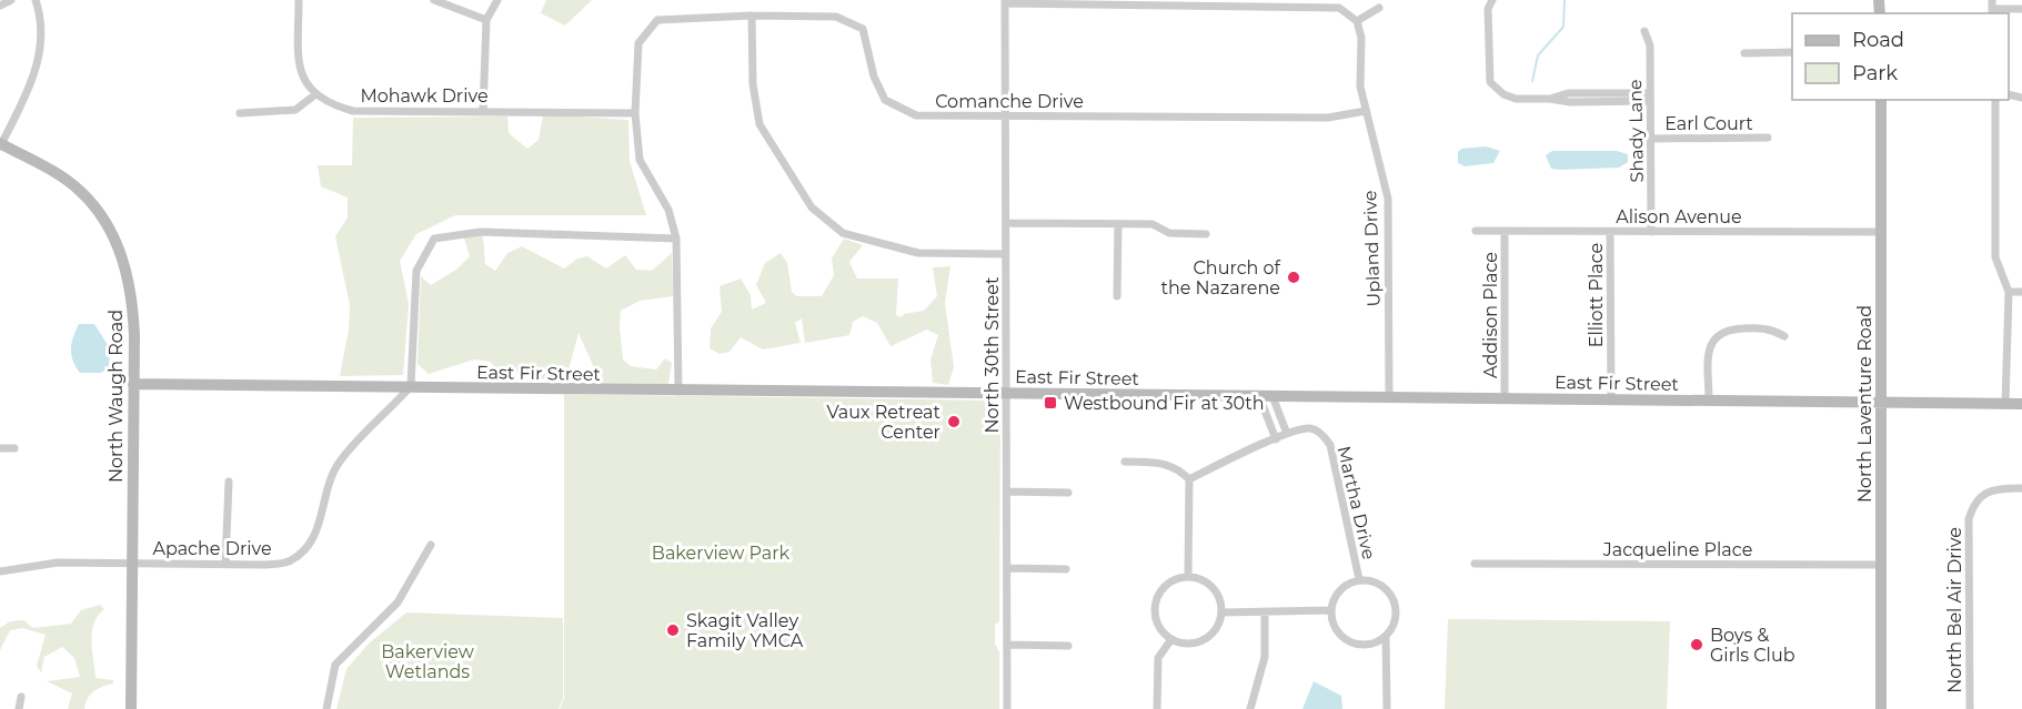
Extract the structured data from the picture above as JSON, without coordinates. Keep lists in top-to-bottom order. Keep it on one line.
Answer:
{"streets":{"street":["Mohawk Drive","Comanche Drive","Earl Court","Shady Lane","Alison Avenue","Upland Drive","Elliott Place","Addison Place","North 30th Street","East Fir Street","North Waugh Road","North Laventure Road","Martha Drive","Apache Drive","Jacqueline Place","North Bel Air Drive"]},"crossings":[["Mohawk Drive","Comanche Drive"],["Comanche Drive","Upland Drive"],["Comanche Drive","North 30th Street"],["Comanche Drive","East Fir Street"],["Earl Court","Shady Lane"],["Shady Lane","Alison Avenue"],["Alison Avenue","Elliott Place"],["Alison Avenue","Addison Place"],["Alison Avenue","North Laventure Road"],["Upland Drive","East Fir Street"],["Elliott Place","East Fir Street"],["Addison Place","East Fir Street"],["North 30th Street","East Fir Street"],["East Fir Street","North Waugh Road"],["East Fir Street","North Laventure Road"],["East Fir Street","Apache Drive"],["North Waugh Road","Apache Drive"],["North Laventure Road","Jacqueline Place"]],"parks":["Bakerview Park","Bakerview Wetlands"],"places":{"other":["Church of the Nazarene","Vaux Retreat Center","Skagit Valley Family YMCA","Boys & Girls Club"],"transit":["Westbound Fir at 30th"]},"legend":["Road","Park"]}
